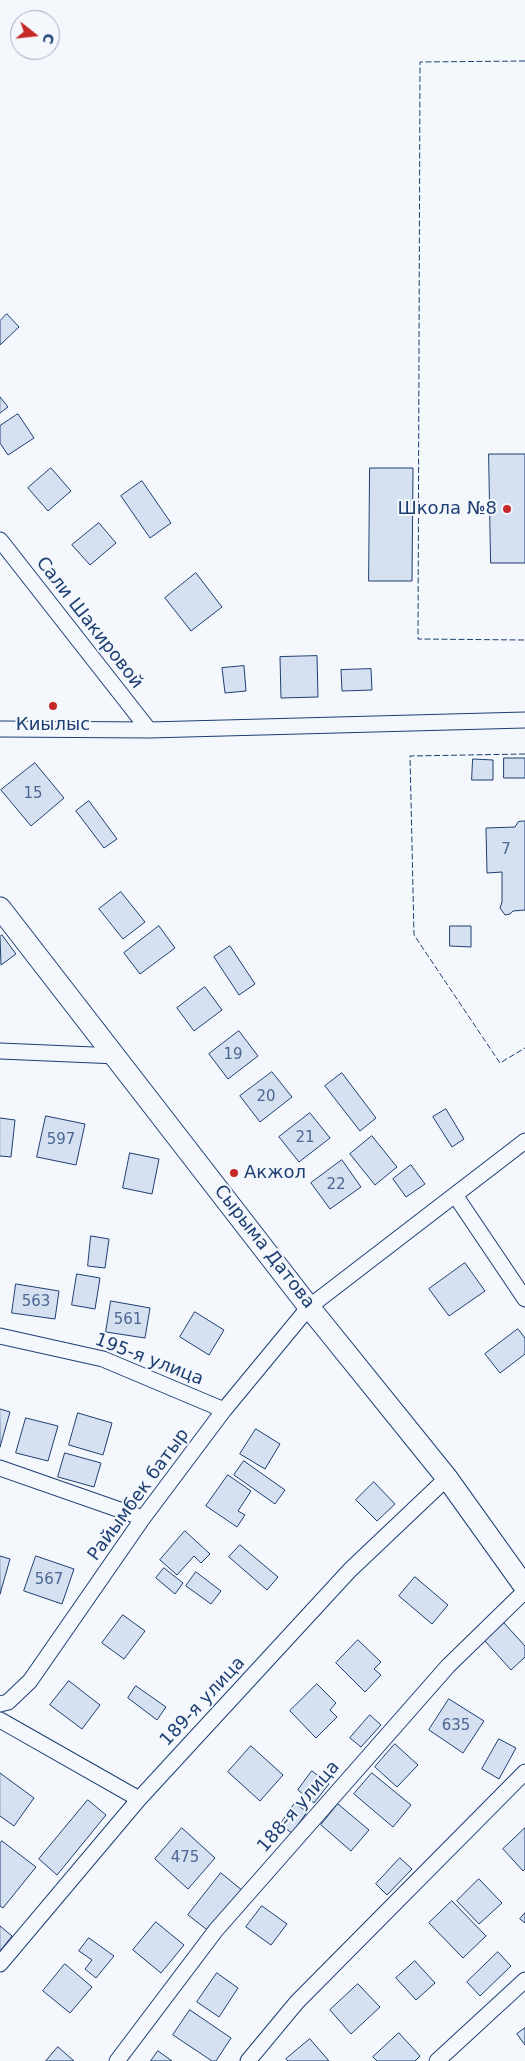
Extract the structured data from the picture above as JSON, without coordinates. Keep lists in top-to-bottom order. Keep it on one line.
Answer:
{"streets":{"street":["Сали Шакировой","Сырыма Датова","195-я улица","Райымбек батыр","189-я улица","188-я улица"]},"crossings":[["Сырыма Датова","Райымбек батыр"],["Сырыма Датова","189-я улица"],["Сырыма Датова","188-я улица"],["195-я улица","Райымбек батыр"]],"places":["Школа №8","Киылыс","Акжол"],"house_numbers":["15","7","19","20","21","597","22","563","561","567","635","475"],"north":"right"}
